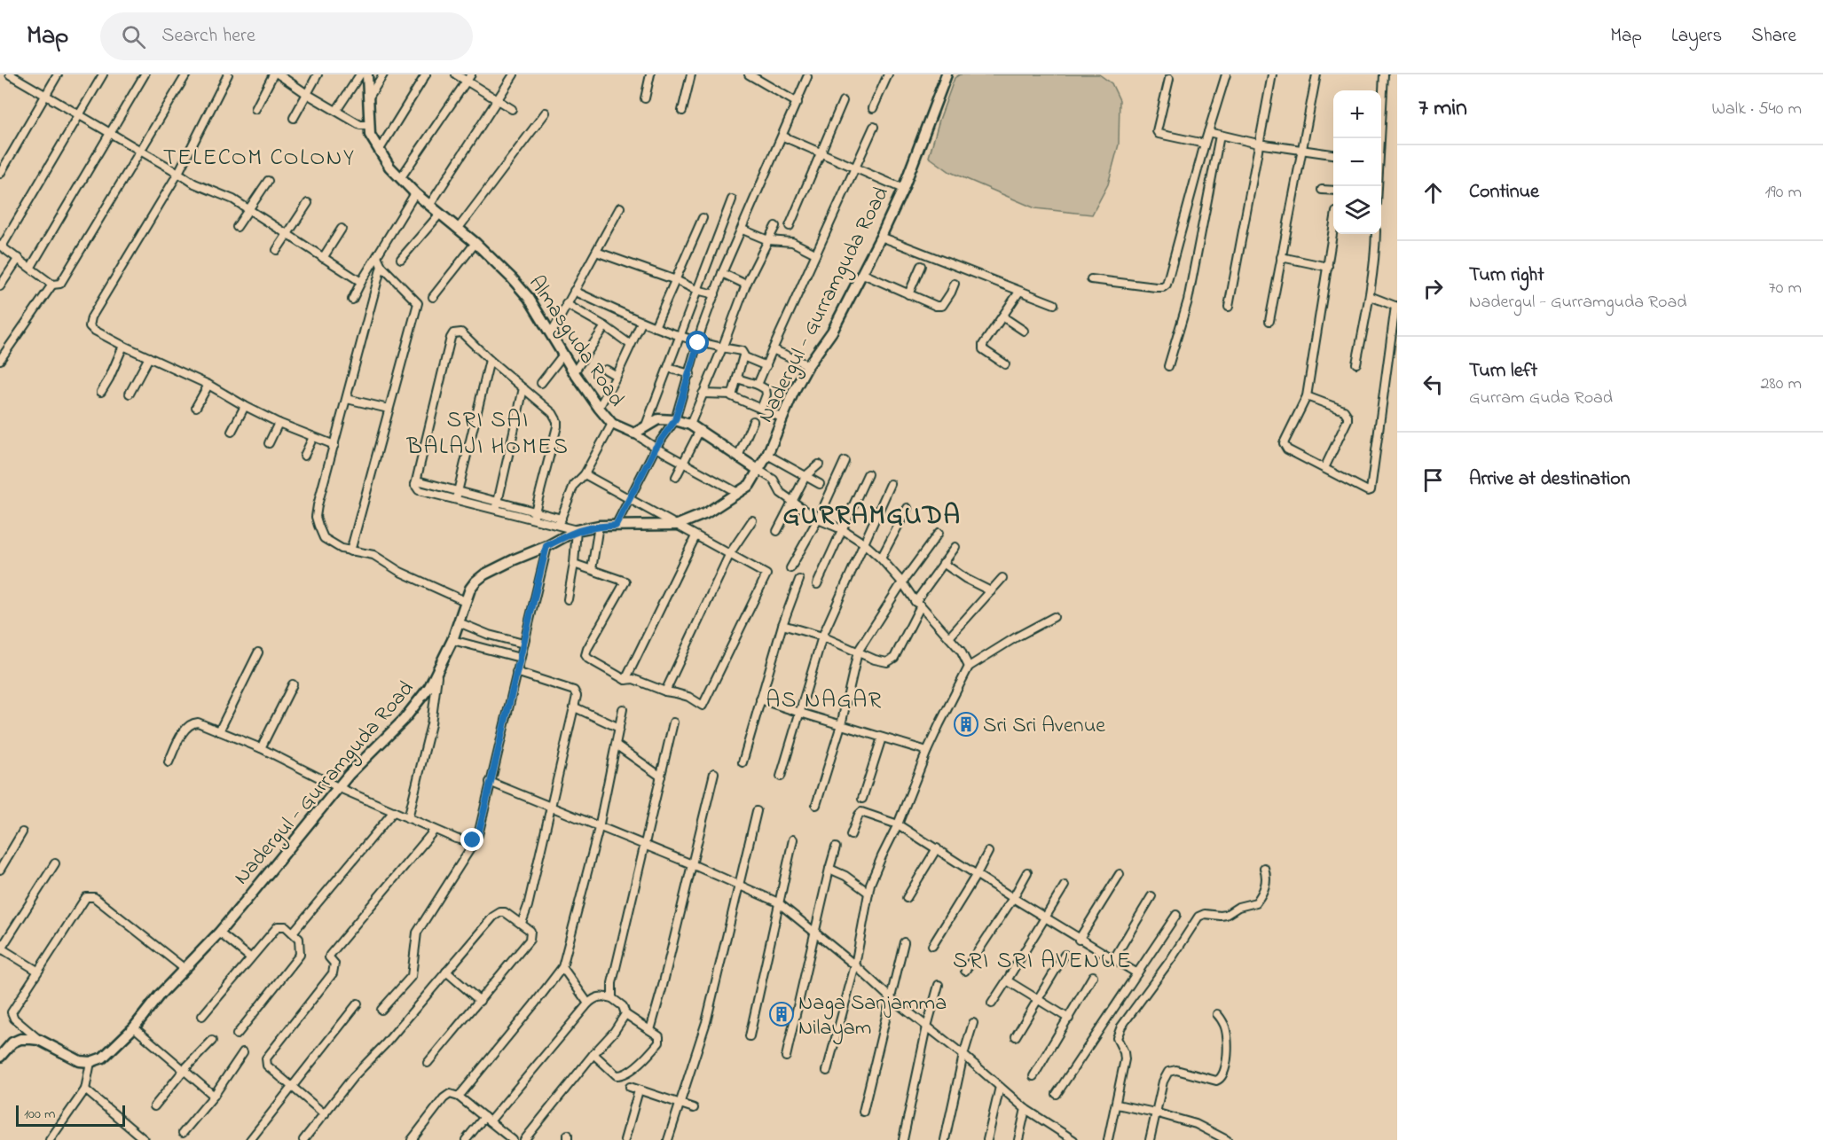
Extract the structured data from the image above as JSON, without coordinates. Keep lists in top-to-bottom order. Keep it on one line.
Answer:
{"streets":{"main road":["Nadergul - Gurramguda Road","Almasguda Road"]},"districts":["TELECOM COLONY","SRI SAI BALAJI HOMES","GURRAMGUDA","AS NAGAR","SRI SRI AVENUE"],"places":{"building":["Sri Sri Avenue","Naga Sanjamma Nilayam"]},"scale_bar":"100 m","page":{"header":"Map","search":"Search here","nav":["Map","Layers","Share"],"heading":["7 min","Walk · 540 m"],"map_buttons":["+","−"],"list":[["Continue","190 m"],["Turn right","Nadergul - Gurramguda Road","70 m"],["Turn left","Gurram Guda Road","280 m"],"Arrive at destination"],"scale":"100 m"}}
